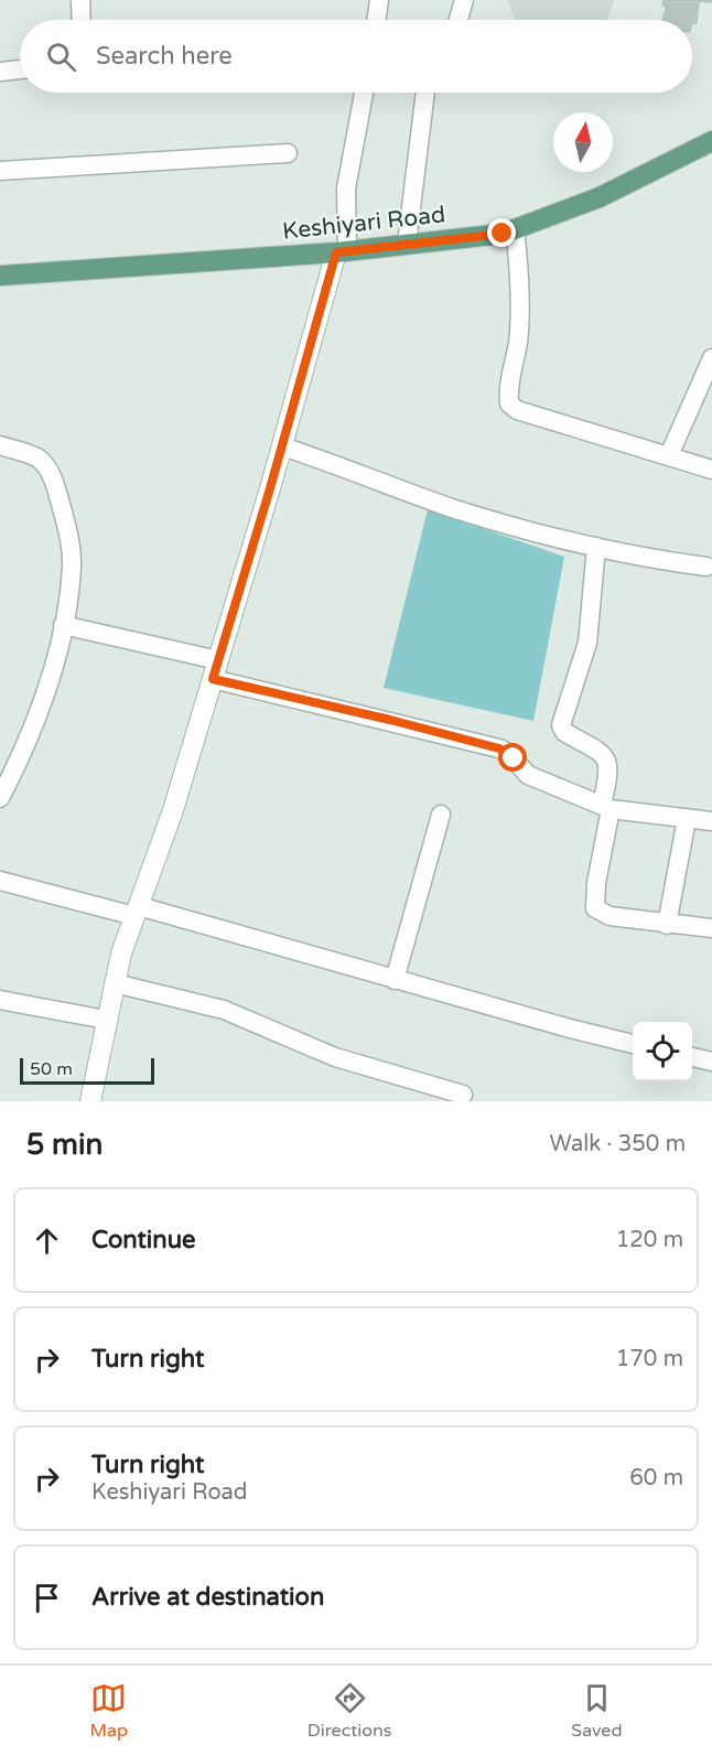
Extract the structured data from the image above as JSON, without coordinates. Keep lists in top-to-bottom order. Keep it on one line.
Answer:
{"streets":{"main road":["Keshiyari Road"]},"scale_bar":"50 m","north":"top","page":{"search":"Search here","scale":"50 m","heading":["5 min","Walk · 350 m"],"list":[["Continue","120 m"],["Turn right","170 m"],["Turn right","Keshiyari Road","60 m"],"Arrive at destination"],"nav":["Map","Directions","Saved"]}}
